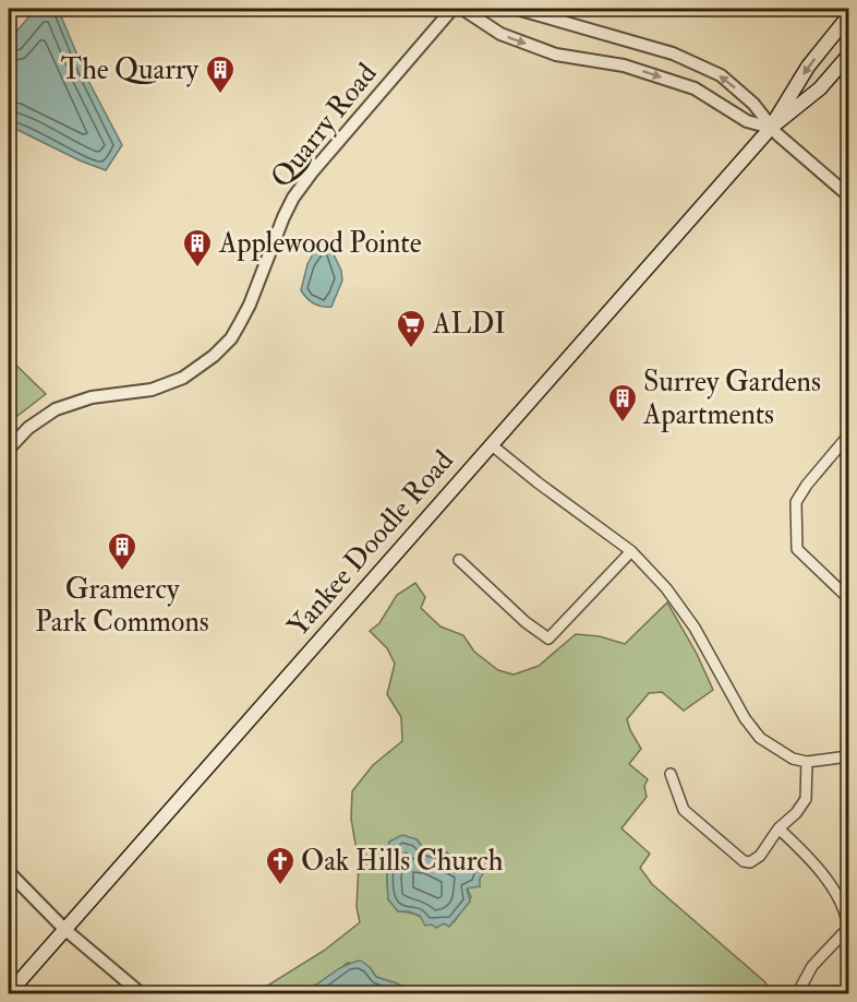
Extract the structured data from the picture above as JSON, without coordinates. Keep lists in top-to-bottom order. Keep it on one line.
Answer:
{"streets":{"main road":["Yankee Doodle Road"],"street":["Quarry Road"]},"places":{"building":["The Quarry","Applewood Pointe","Surrey Gardens Apartments","Gramercy Park Commons"],"supermarket":["ALDI"],"church":["Oak Hills Church"]}}
